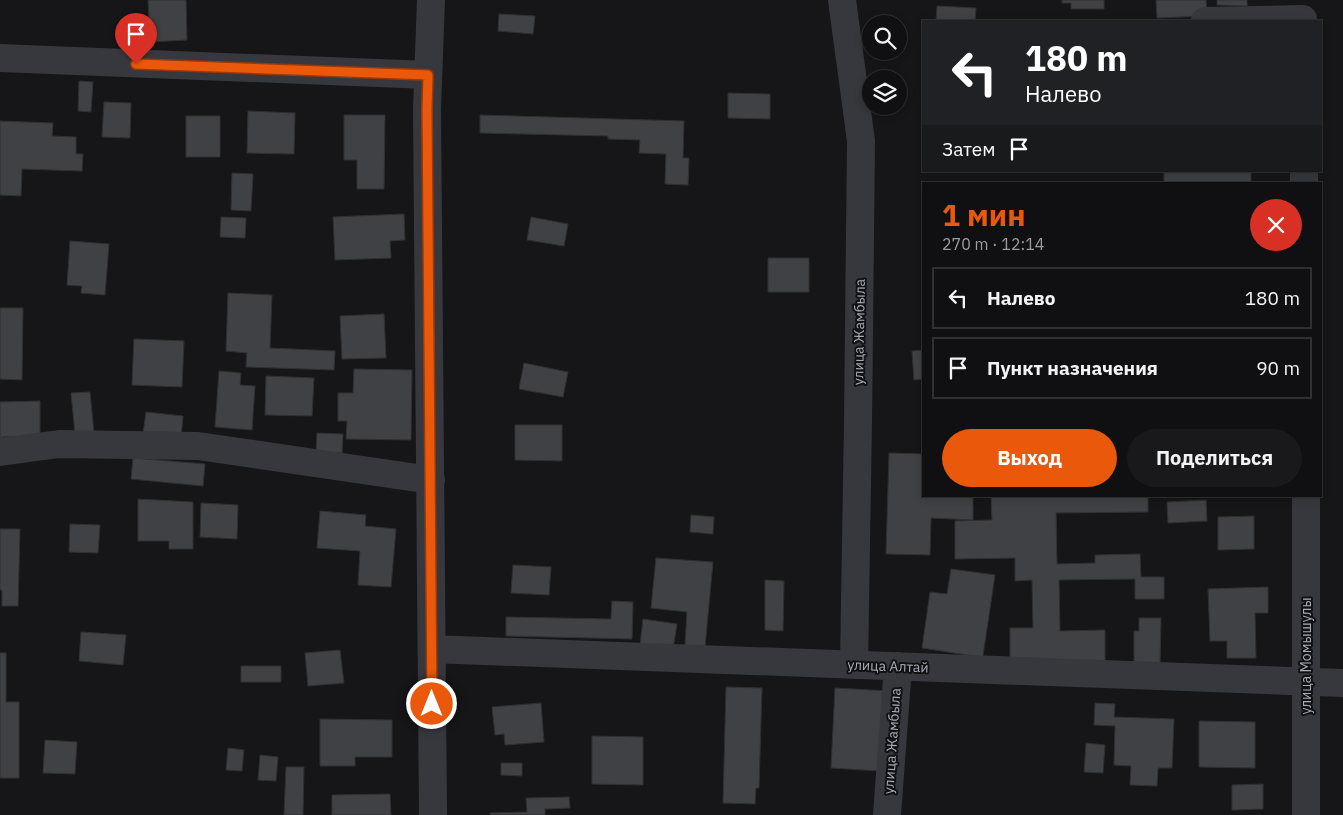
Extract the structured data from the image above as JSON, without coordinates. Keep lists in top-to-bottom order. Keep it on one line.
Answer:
{"streets":{"street":["улица Жамбыла","улица Момышулы","улица Алтай"]},"crossings":[["улица Жамбыла","улица Алтай"],["улица Момышулы","улица Алтай"]],"page":{"turn":["180 m","Налево"],"then":"Затем","heading":["1 мин","270 m · 12:14"],"list":[{"name":"Налево","value":"180 m"},{"name":"Пункт назначения","value":"90 m"}],"buttons":["Выход","Поделиться"]}}
